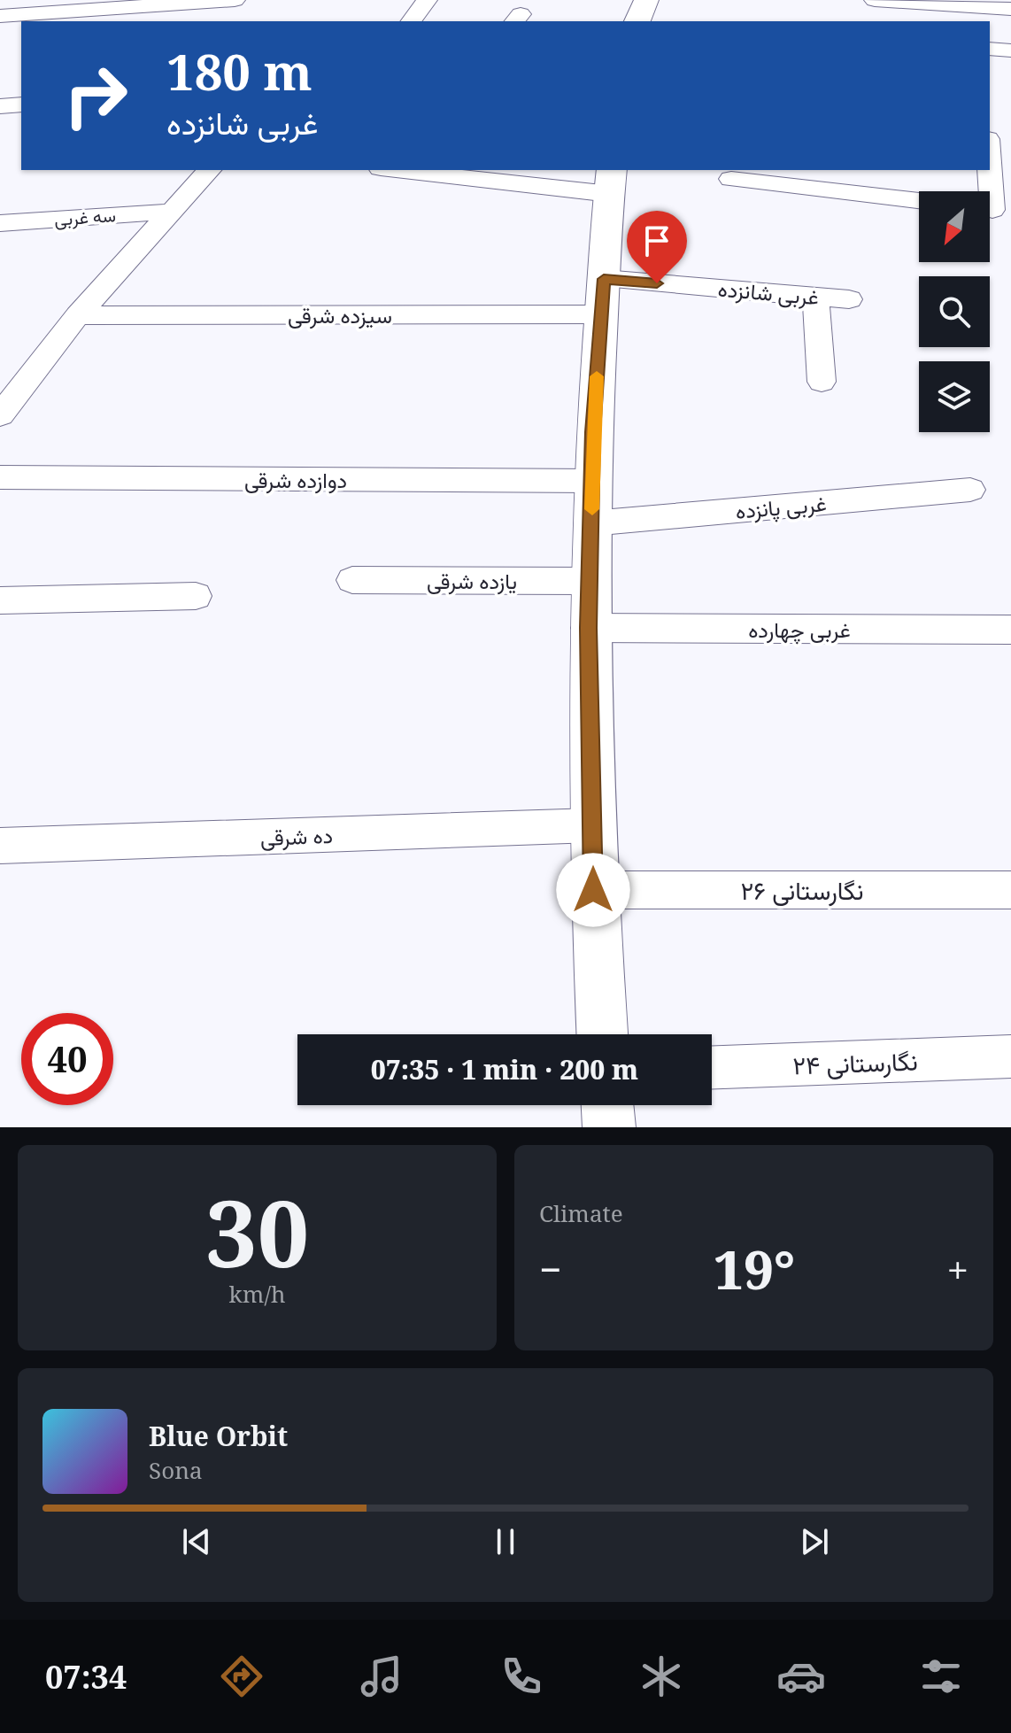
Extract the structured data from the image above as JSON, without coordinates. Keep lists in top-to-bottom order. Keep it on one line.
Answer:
{"streets":{"street":["سه غربی","غربی شانزده","سیزده شرقی","دوازده شرقی","غربی پانزده","یازده شرقی","غربی چهارده","ده شرقی","نگارستانی ۲۶","نگارستانی ۲۴"]},"crossings":[["غربی شانزده","سیزده شرقی"]],"north":"bottom left","page":{"turn":["180 m","غربی شانزده"],"limit":"40","trip":"07:35 · 1 min · 200 m","tile":[["30","km/h"],"Climate"],"heat":["−","19°","+"],"song":["Blue Orbit","Sona"],"tabs":"07:34"}}
